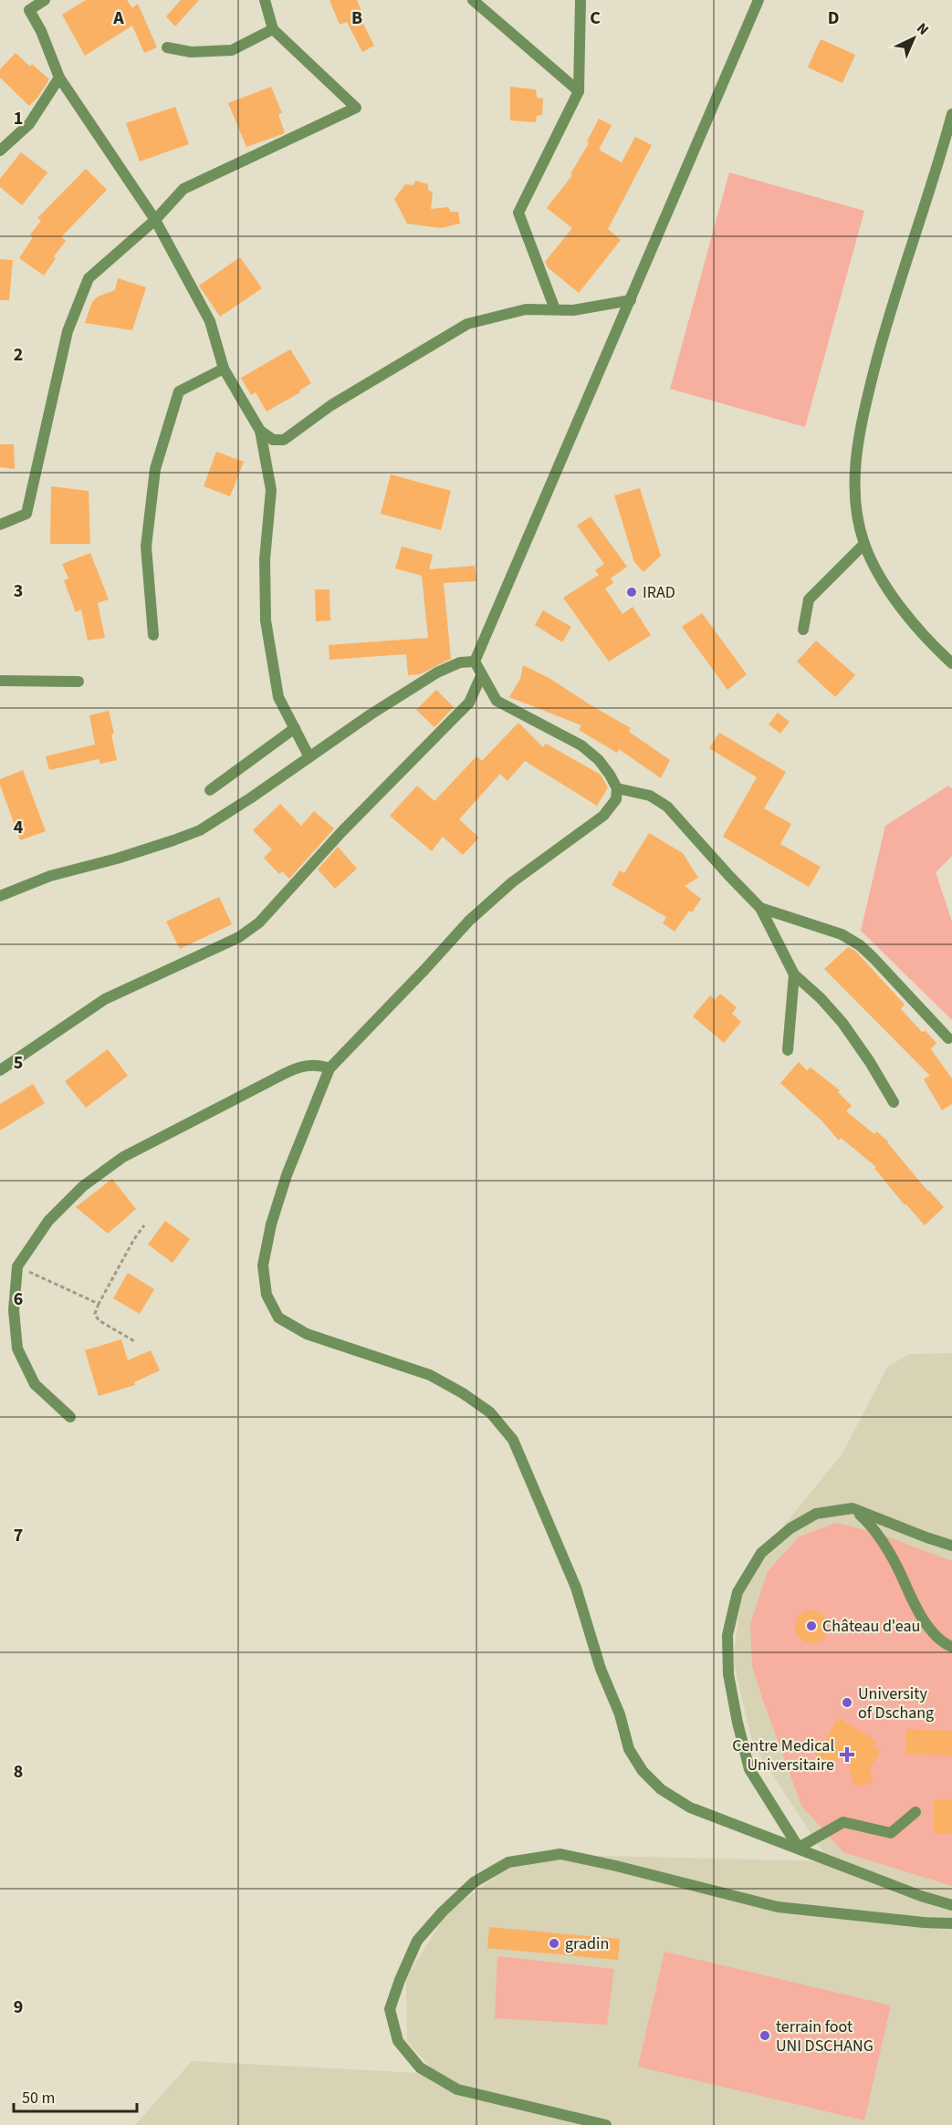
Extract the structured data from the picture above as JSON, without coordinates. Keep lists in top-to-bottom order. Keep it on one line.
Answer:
{"places":{"other":["IRAD","Château d'eau","University of Dschang","gradin","terrain foot UNI DSCHANG"],"health":["Centre Medical Universitaire"]},"scale_bar":"50 m","north":"top right","grid":{"columns":["A","B","C","D"],"rows":["1","2","3","4","5","6","7","8","9"]}}
